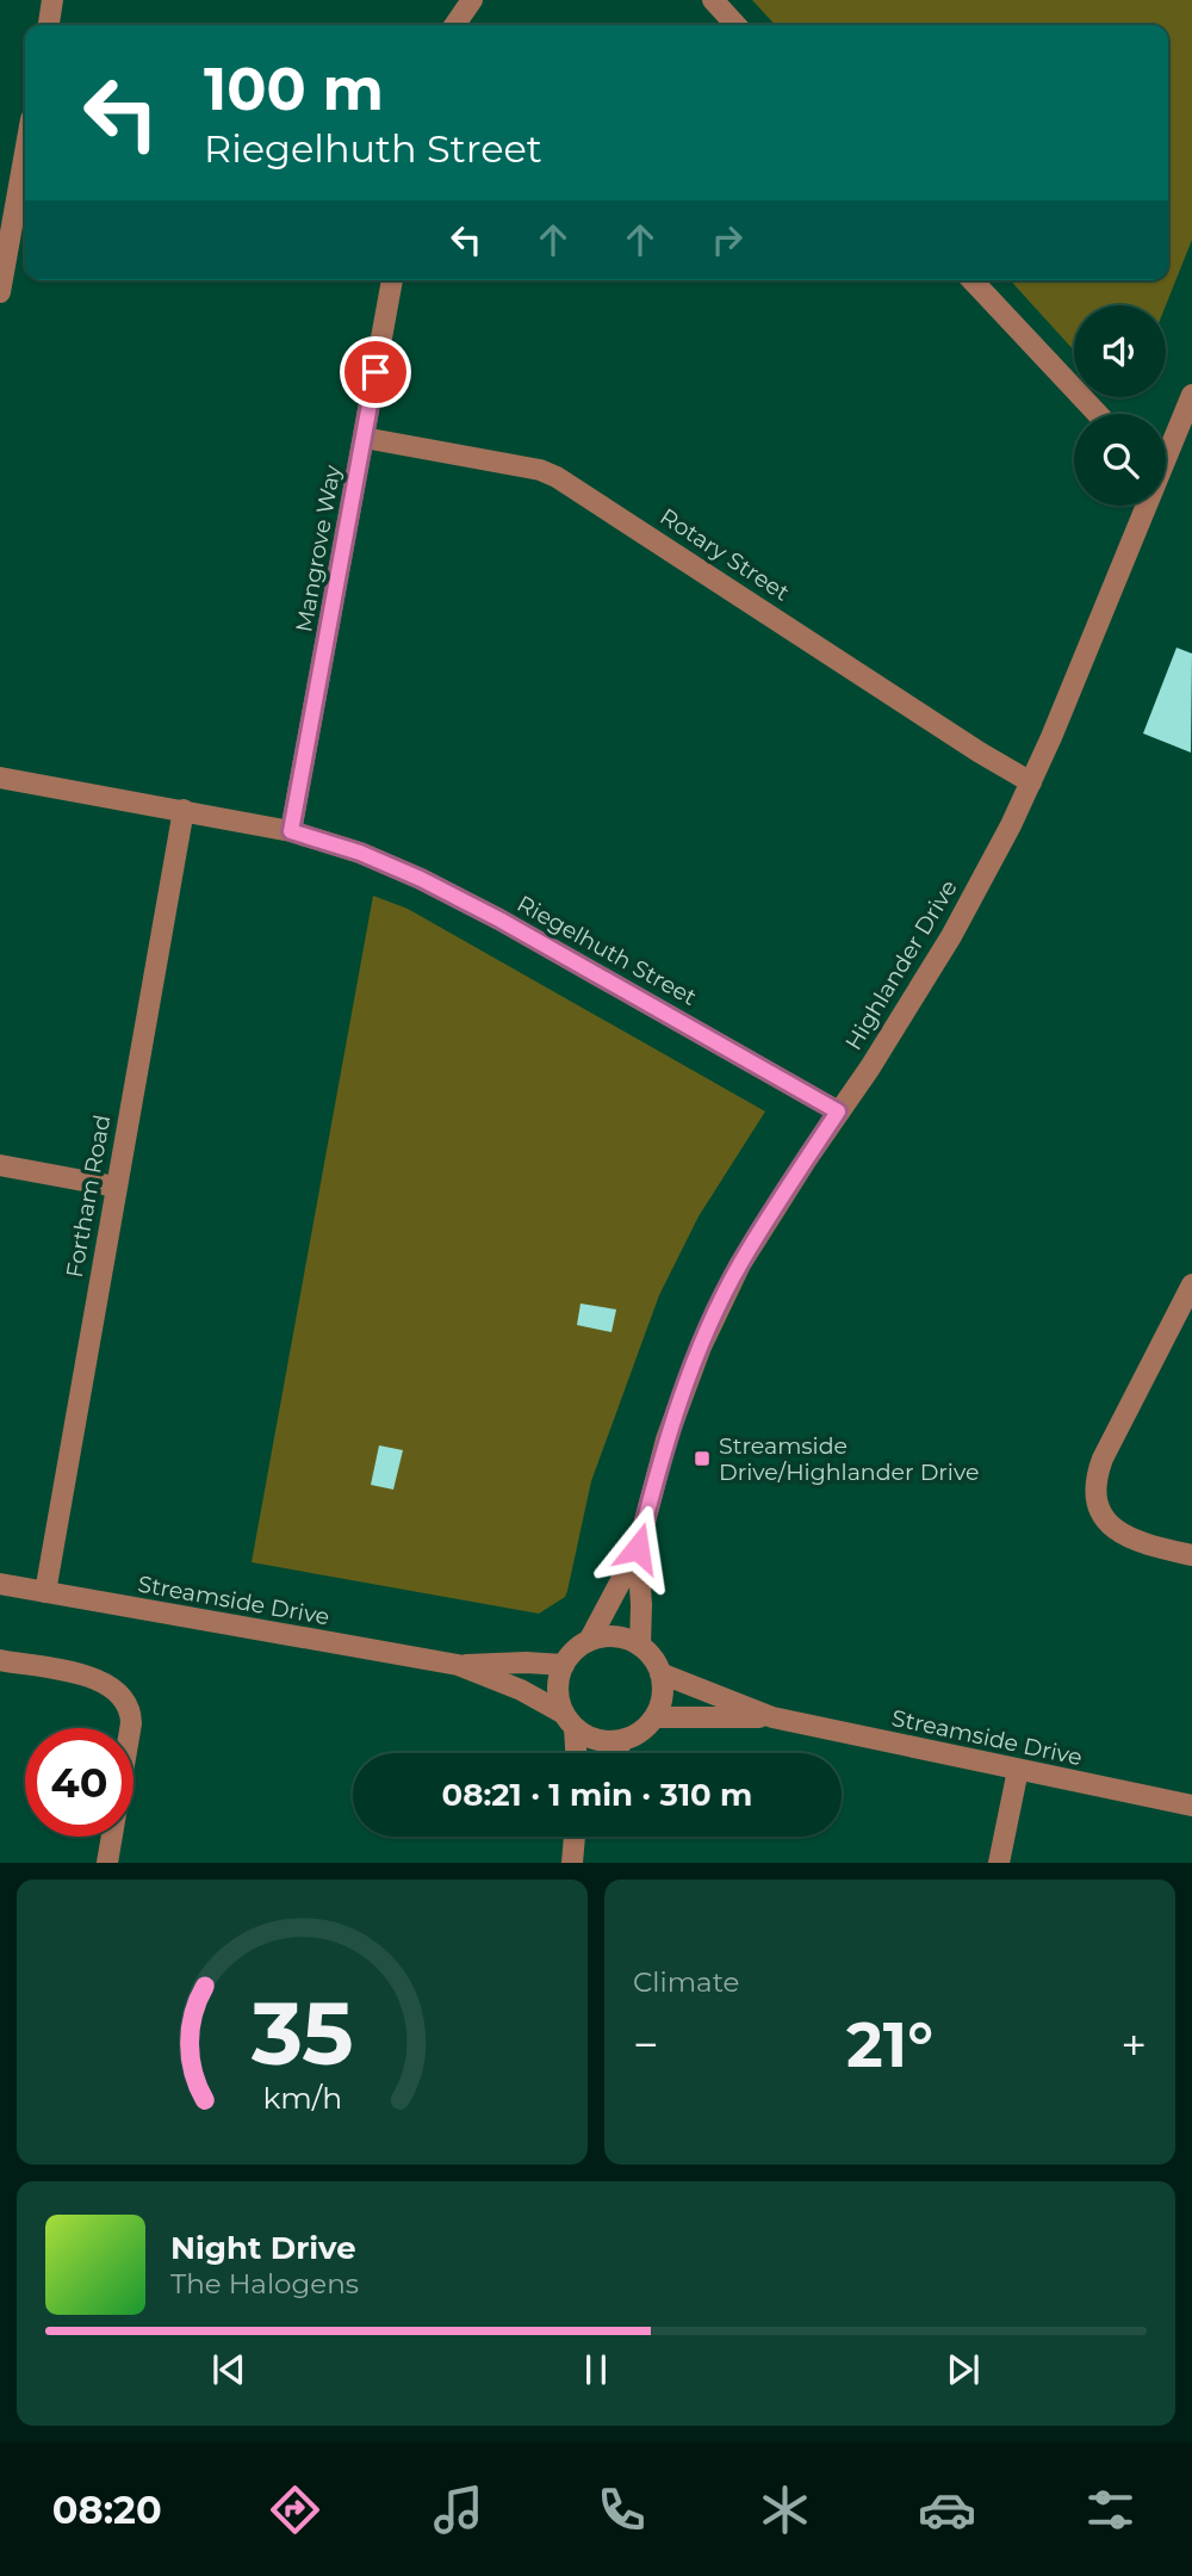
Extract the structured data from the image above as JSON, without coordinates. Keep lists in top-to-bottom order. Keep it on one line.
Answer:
{"streets":{"street":["Mangrove Way","Rotary Street","Riegelhuth Street","Highlander Drive","Fortham Road","Streamside Drive"]},"crossings":[["Mangrove Way","Rotary Street"],["Mangrove Way","Riegelhuth Street"],["Rotary Street","Highlander Drive"],["Riegelhuth Street","Highlander Drive"],["Riegelhuth Street","Fortham Road"],["Highlander Drive","Streamside Drive"],["Fortham Road","Streamside Drive"]],"places":{"transit":["Streamside Drive/Highlander Drive"]},"page":{"turn":["100 m","Riegelhuth Street"],"limit":"40","trip":"08:21 · 1 min · 310 m","tile":"Climate","heat":["−","21°","+"],"song":["Night Drive","The Halogens"],"tabs":"08:20","gauge":["35","km/h"]}}
